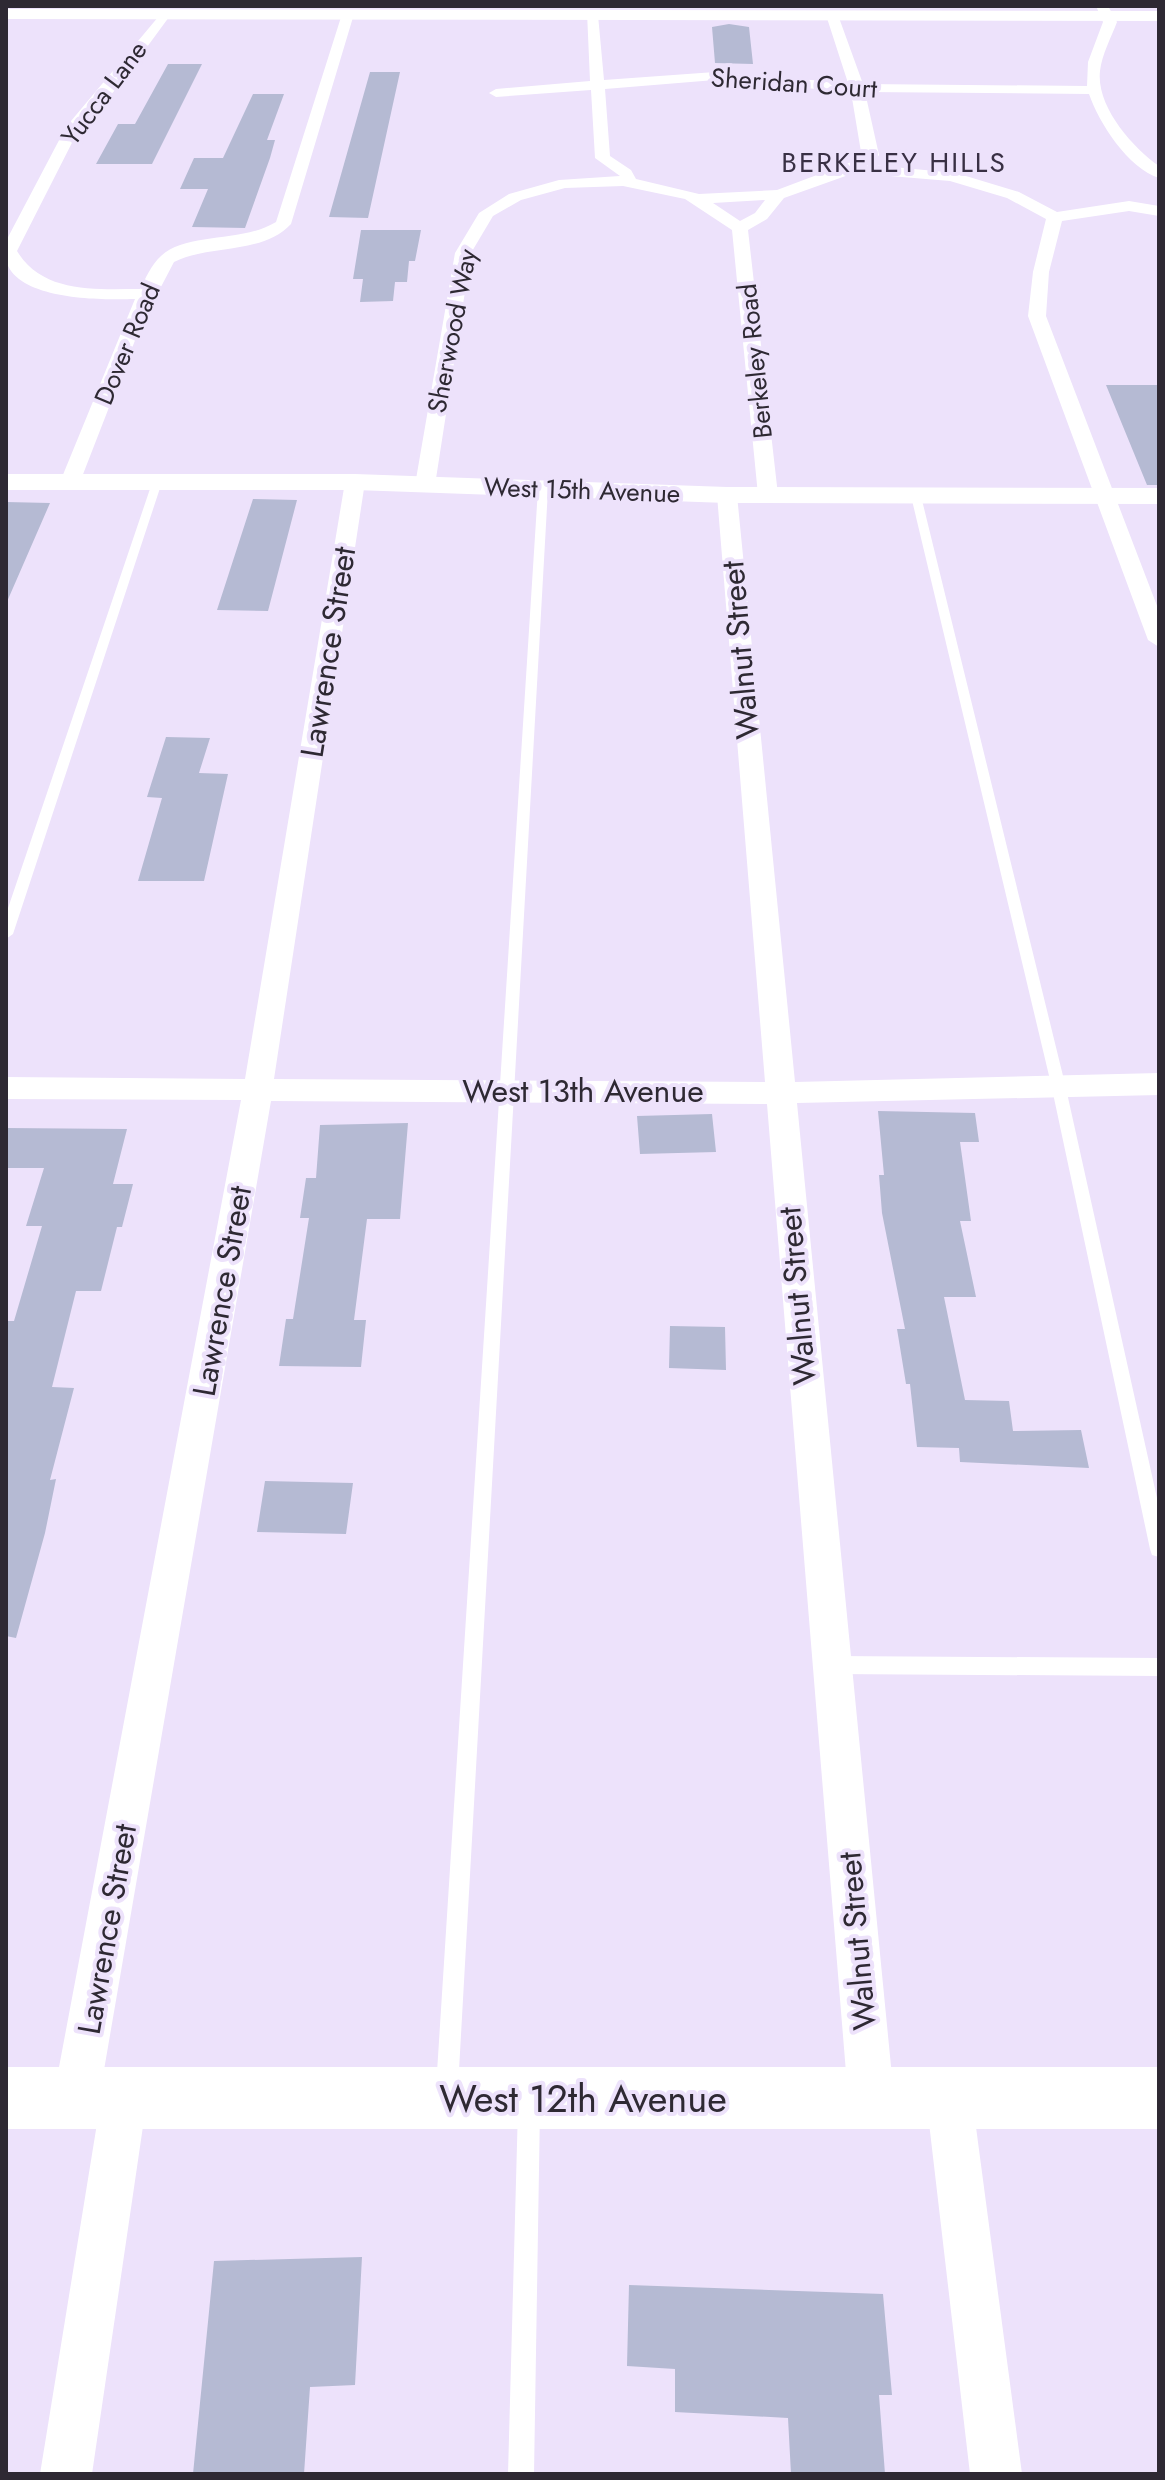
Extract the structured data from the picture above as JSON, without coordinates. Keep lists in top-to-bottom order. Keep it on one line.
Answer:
{"streets":{"street":["Sheridan Court","Yucca Lane","Sherwood Way","Dover Road","Berkeley Road","West 15th Avenue","Walnut Street","Lawrence Street","West 13th Avenue","West 12th Avenue"]},"crossings":[["Yucca Lane","Dover Road"],["Sherwood Way","Berkeley Road"],["Sherwood Way","West 15th Avenue"],["Dover Road","West 15th Avenue"],["Berkeley Road","West 15th Avenue"],["West 15th Avenue","Walnut Street"],["West 15th Avenue","Lawrence Street"],["Walnut Street","West 13th Avenue"],["Walnut Street","West 12th Avenue"],["Lawrence Street","West 13th Avenue"],["Lawrence Street","West 12th Avenue"]],"districts":["BERKELEY HILLS"]}
